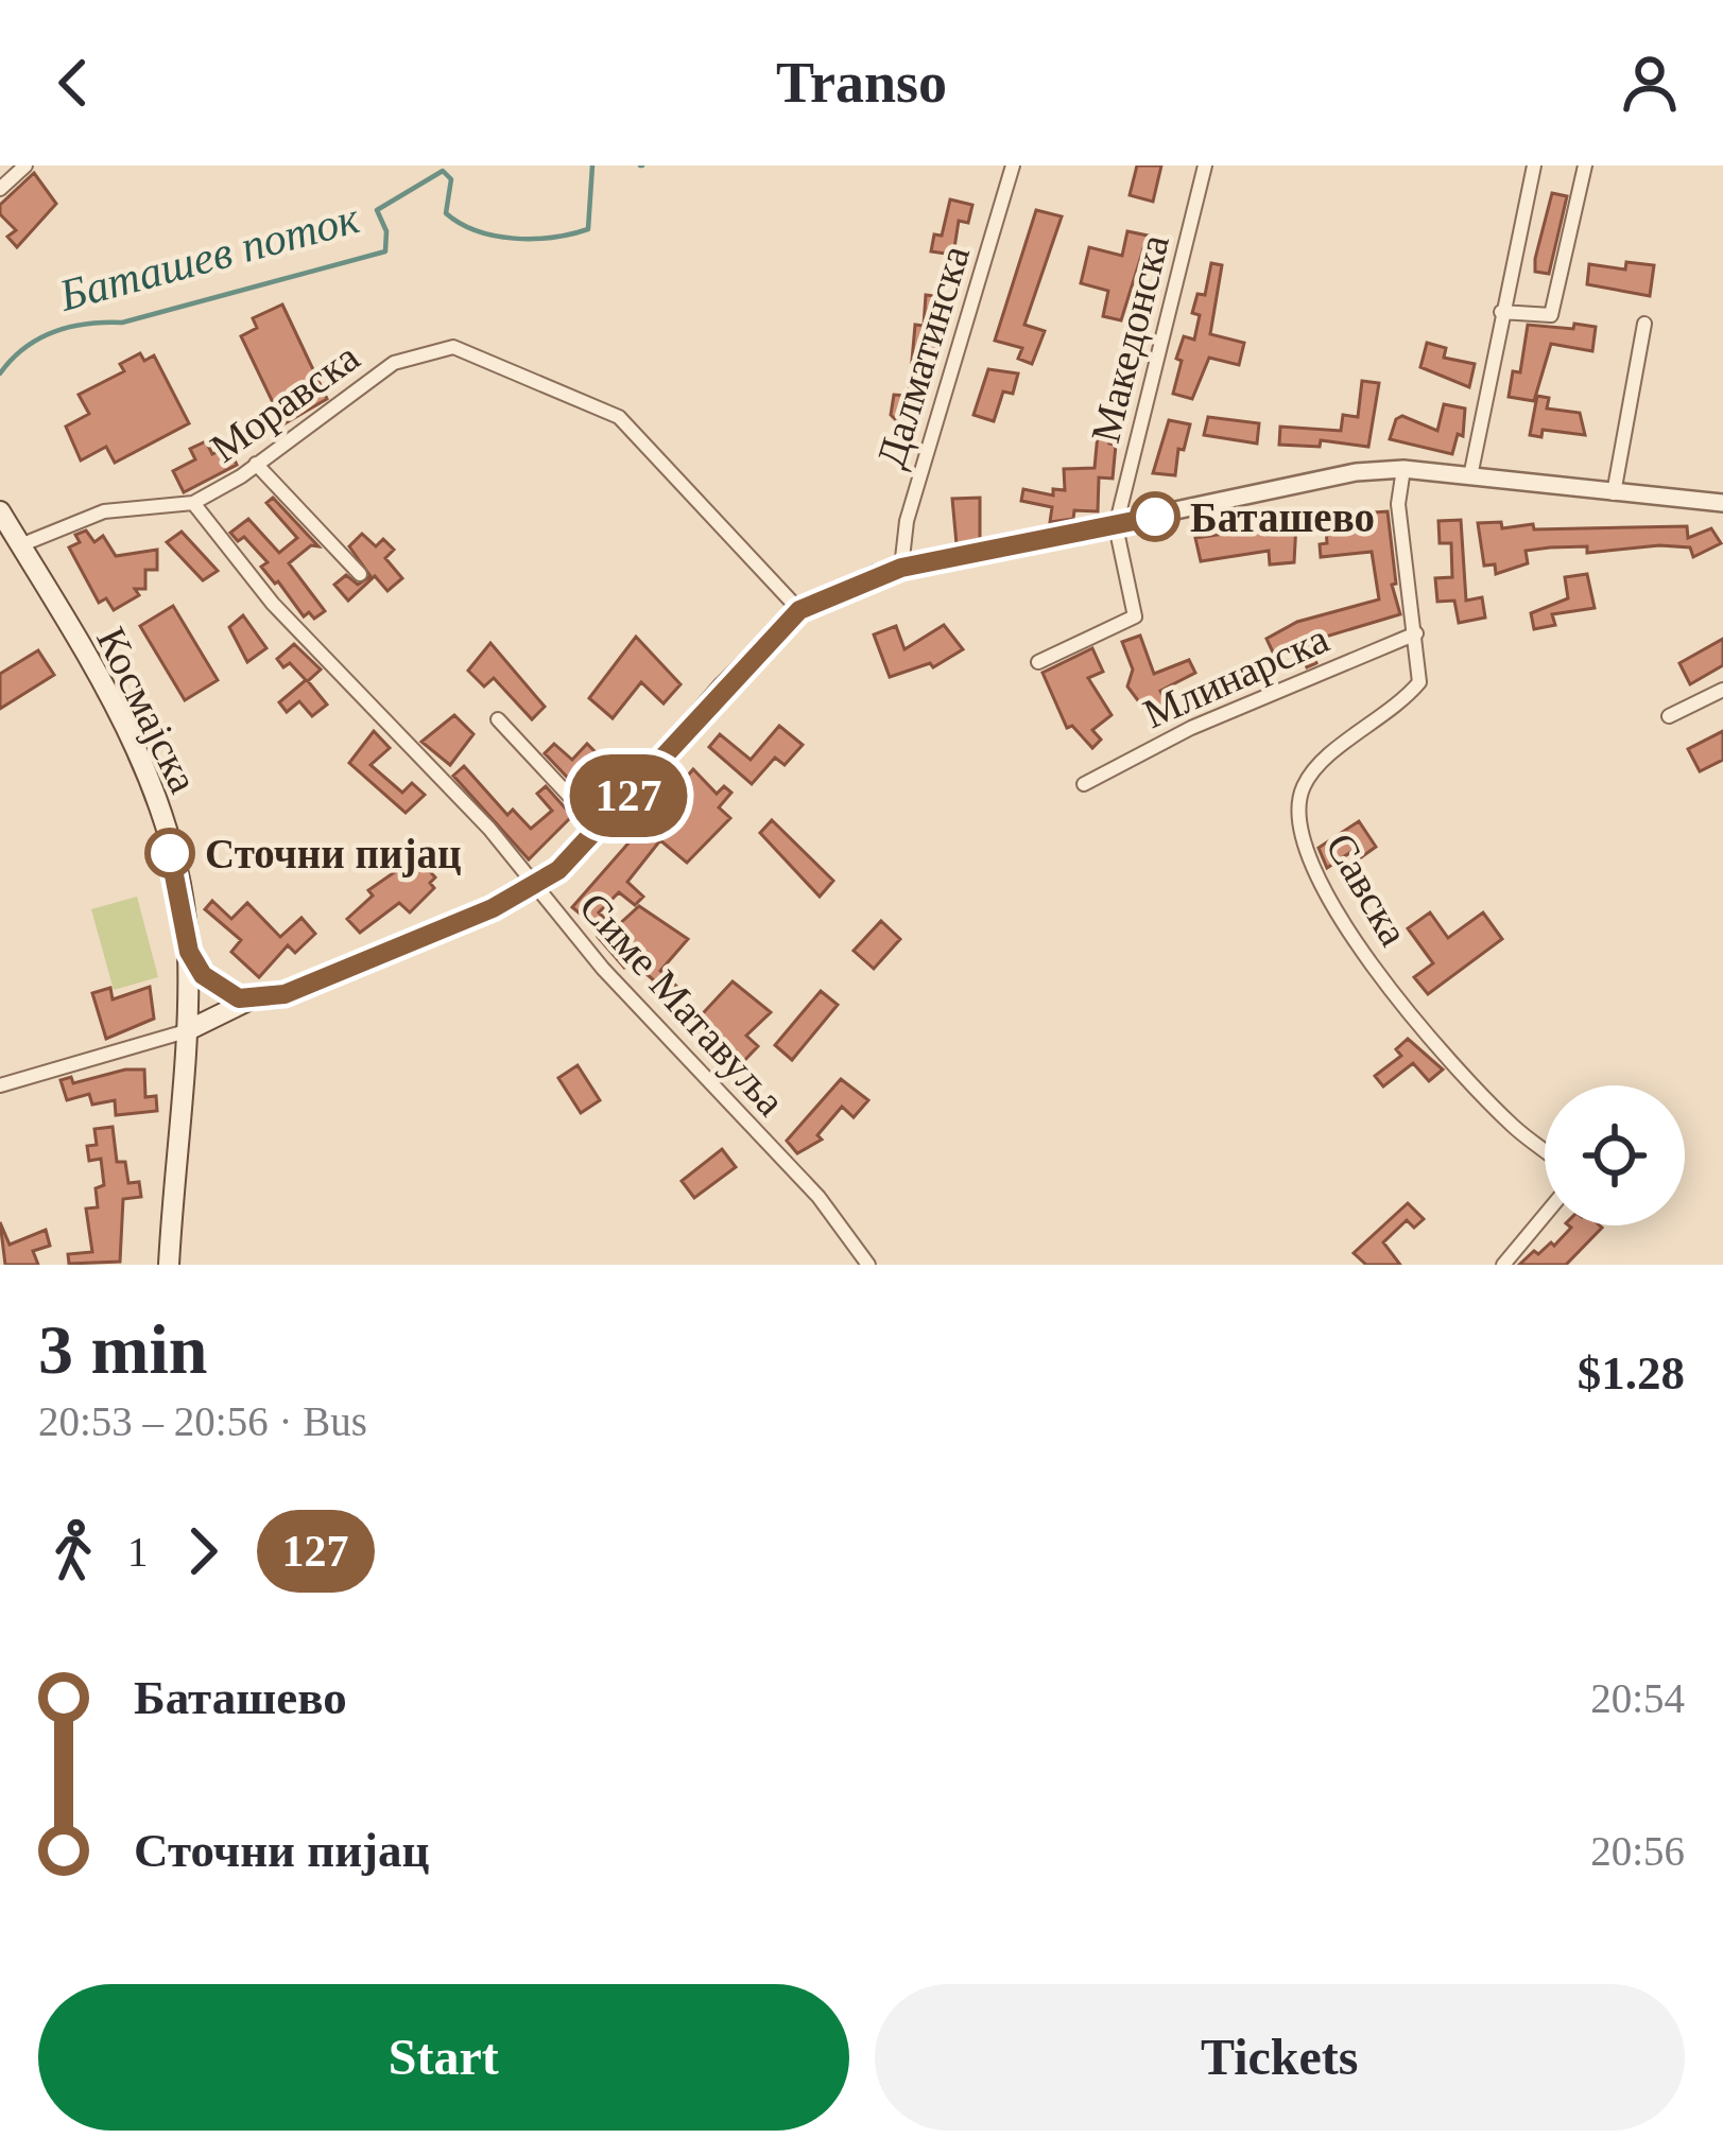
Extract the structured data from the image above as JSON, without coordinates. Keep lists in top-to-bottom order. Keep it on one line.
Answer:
{"streets":{"main road":["Космајска"],"street":["Македонска","Далматинска","Моравска","Млинарска","Савска","Симе Матавуља"]},"crossings":[["Моравска","Космајска"],["Моравска","Симе Матавуља"],["Млинарска","Савска"]],"water":["Баташев поток"],"places":["Баташево","Сточни пијац"],"lines":["bus line 127"],"page":{"header":"Transo","on_map":"127","heading":["3 min","20:53 – 20:56 · Bus","$1.28"],"legs":["1","127"],"list":[{"name":"Баташево","value":"20:54"},{"name":"Сточни пијац","value":"20:56"}],"buttons":["Start","Tickets"]}}
